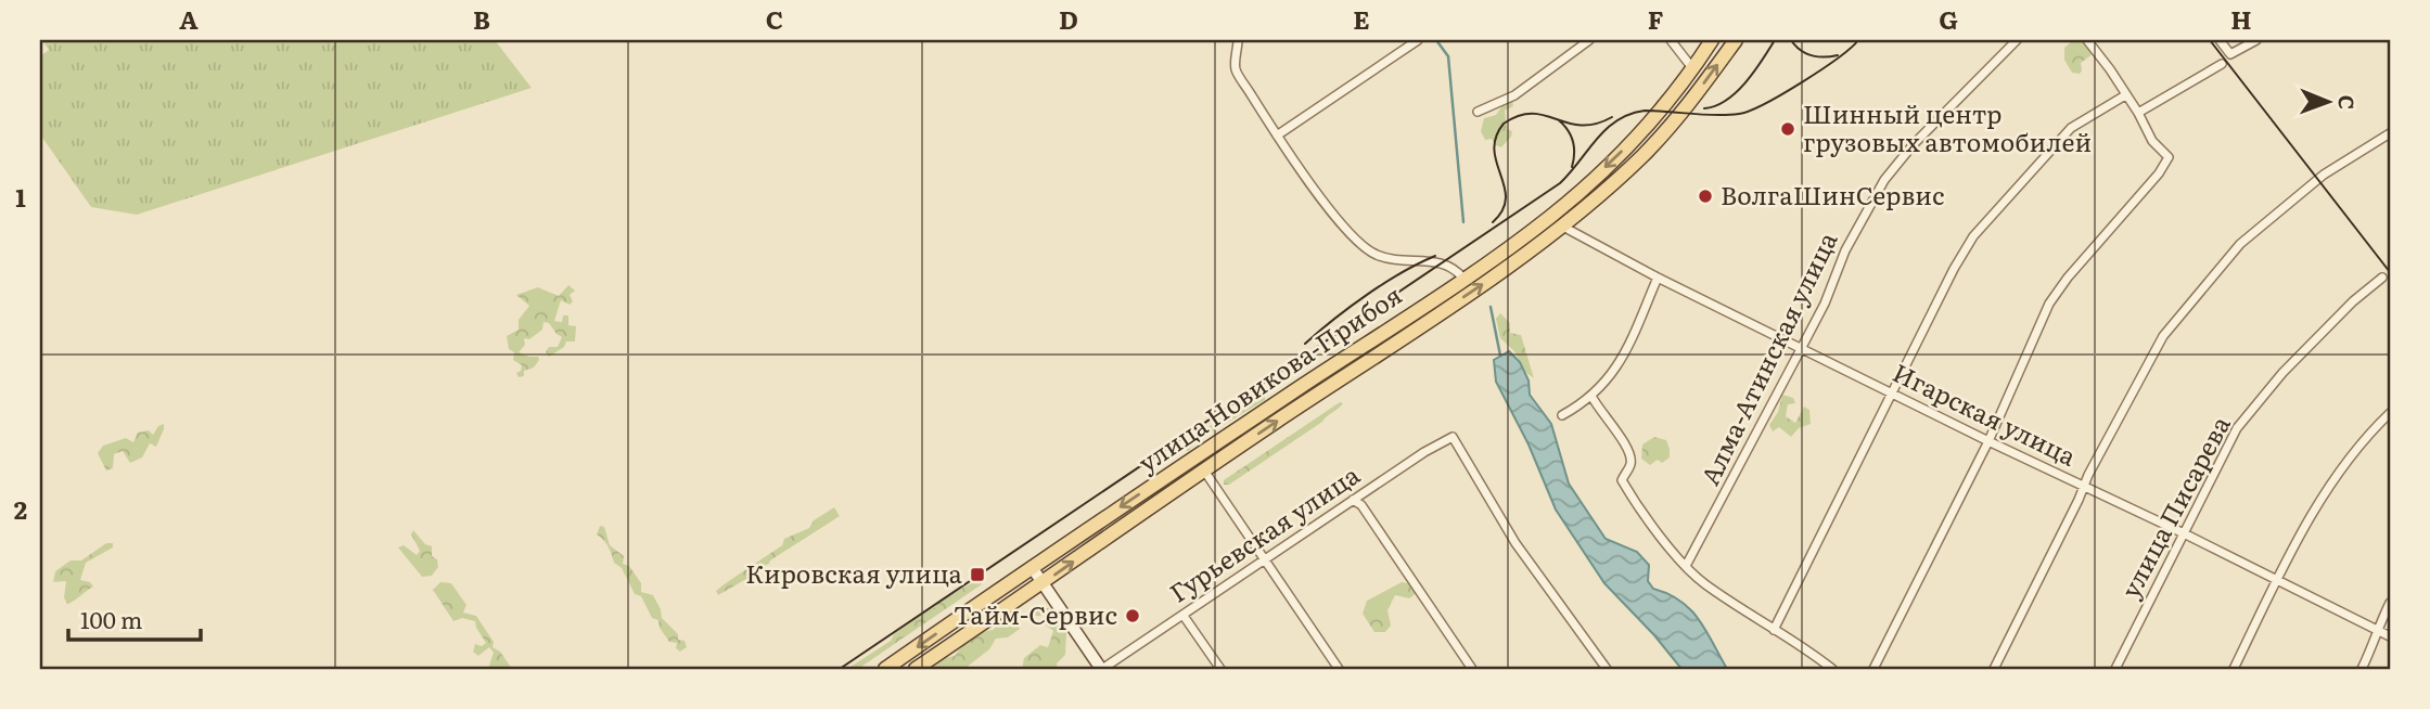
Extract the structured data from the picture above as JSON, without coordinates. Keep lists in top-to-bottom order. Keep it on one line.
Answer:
{"streets":{"main road":["улица Новикова-Прибоя"],"street":["Алма-Атинская улица","Игарская улица","улица Писарева","Гурьевская улица"]},"crossings":[["Алма-Атинская улица","Игарская улица"],["улица Новикова-Прибоя","Игарская улица"],["Игарская улица","улица Писарева"]],"places":{"other":["Шинный центр грузовых автомобилей","ВолгаШинСервис","Тайм-Сервис"],"transit":["Кировская улица"]},"scale_bar":"100 m","north":"right","grid":{"columns":["A","B","C","D","E","F","G","H"],"rows":["1","2"]}}
